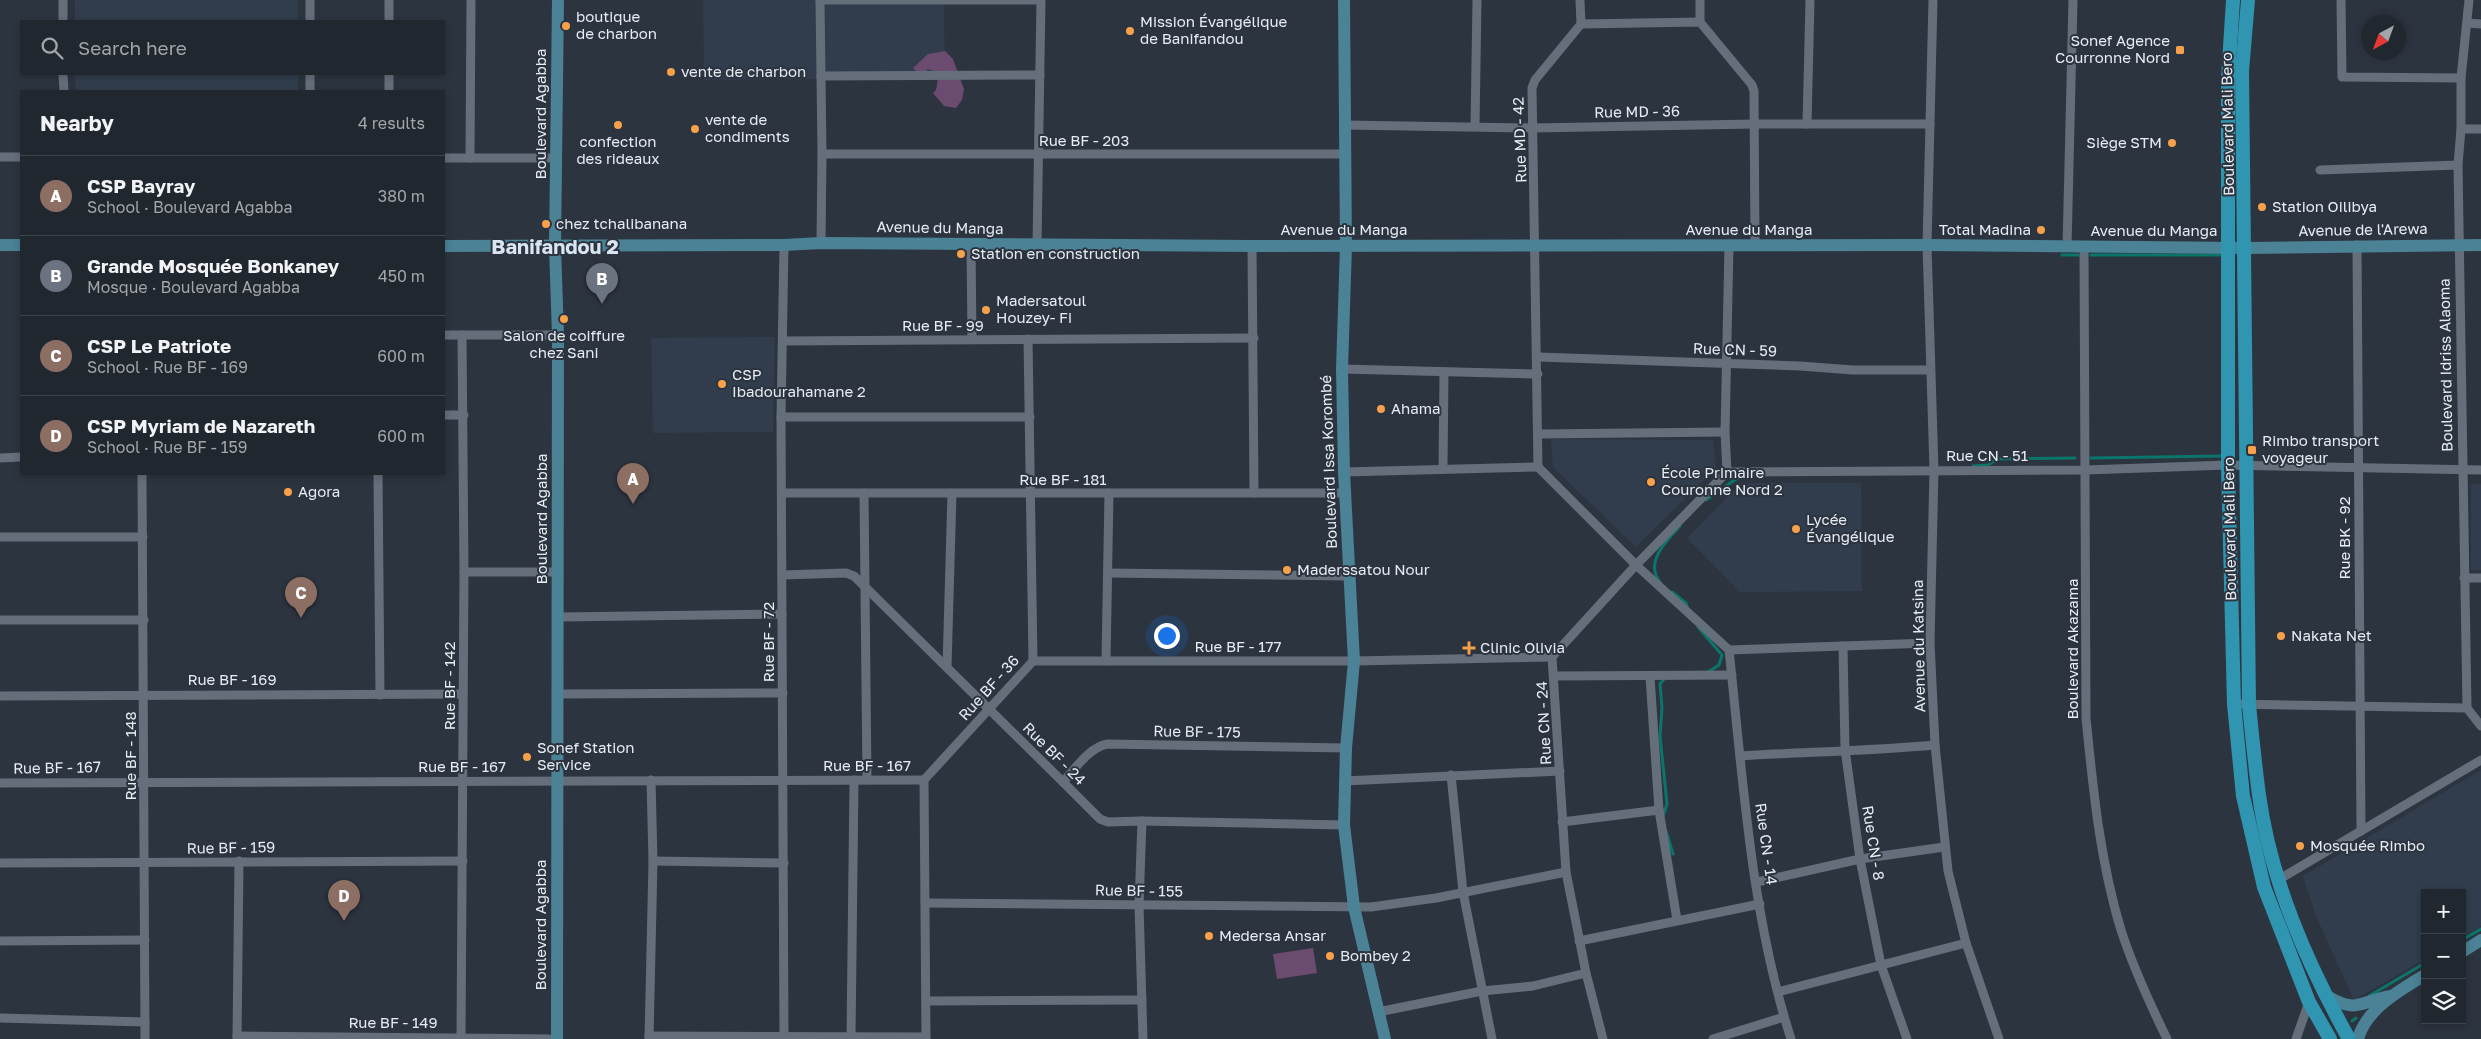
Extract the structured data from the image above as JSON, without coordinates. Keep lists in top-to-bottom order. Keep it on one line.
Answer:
{"streets":{"main road":["Boulevard Mali Bero"],"street":["Rue MD - 36","Boulevard Agabba","Rue MD - 42","Rue BF - 203","Avenue du Manga","Avenue de l'Arewa","Rue BF - 99","Rue CN - 59","Boulevard Idriss Alaoma","Rue CN - 51","Boulevard Issa Korombé","Rue BF - 181","Rue BK - 92","Rue BF - 72","Avenue du Katsina","Rue BF - 177","Boulevard Akazama","Rue BF - 169","Rue BF - 142","Rue BF - 36","Rue CN - 24","Rue BF - 175","Rue BF - 24","Rue BF - 148","Rue BF - 167","Rue CN - 8","Rue CN - 14","Rue BF - 159","Rue BF - 155","Rue BF - 149"]},"crossings":[["Rue MD - 36","Rue MD - 42"],["Rue MD - 36","Boulevard Issa Korombé"],["Rue MD - 36","Avenue du Katsina"],["Boulevard Agabba","Avenue du Manga"],["Boulevard Agabba","Rue BF - 167"],["Boulevard Mali Bero","Avenue du Manga"],["Boulevard Mali Bero","Avenue de l'Arewa"],["Boulevard Mali Bero","Rue CN - 51"],["Rue MD - 42","Avenue du Manga"],["Rue MD - 42","Rue CN - 59"],["Rue BF - 203","Boulevard Issa Korombé"],["Avenue du Manga","Avenue de l'Arewa"],["Avenue du Manga","Boulevard Issa Korombé"],["Avenue du Manga","Rue BF - 72"],["Avenue du Manga","Avenue du Katsina"],["Avenue du Manga","Boulevard Akazama"],["Avenue de l'Arewa","Boulevard Idriss Alaoma"],["Avenue de l'Arewa","Rue BK - 92"],["Rue BF - 99","Rue BF - 72"],["Rue BF - 99","Rue BF - 36"],["Rue CN - 59","Avenue du Katsina"],["Boulevard Idriss Alaoma","Rue CN - 51"],["Rue CN - 51","Rue BK - 92"],["Rue CN - 51","Avenue du Katsina"],["Rue CN - 51","Boulevard Akazama"],["Boulevard Issa Korombé","Rue BF - 181"],["Boulevard Issa Korombé","Rue BF - 177"],["Boulevard Issa Korombé","Rue BF - 175"],["Boulevard Issa Korombé","Rue BF - 24"],["Boulevard Issa Korombé","Rue BF - 155"],["Rue BF - 181","Rue BF - 72"],["Rue BF - 181","Rue BF - 36"],["Rue BF - 72","Rue BF - 24"],["Rue BF - 72","Rue BF - 167"],["Rue BF - 177","Rue BF - 36"],["Rue BF - 177","Rue CN - 24"],["Rue BF - 169","Rue BF - 142"],["Rue BF - 169","Rue BF - 148"],["Rue BF - 142","Rue BF - 167"],["Rue BF - 142","Rue BF - 159"],["Rue BF - 142","Rue BF - 149"],["Rue BF - 36","Rue BF - 24"],["Rue BF - 36","Rue BF - 167"],["Rue CN - 24","Rue BF - 155"],["Rue BF - 175","Rue BF - 24"],["Rue BF - 148","Rue BF - 167"],["Rue BF - 148","Rue BF - 159"]],"districts":["Banifandou 2"],"places":{"other":["boutique de charbon","Mission Évangélique de Banifandou","vente de charbon","confection des rideaux","vente de condiments","Siège STM","Station Oilibya","chez tchalibanana","Total Madina","Station en construction","Madersatoul Houzey- Fi","Salon de coiffure chez Sani","CSP Ibadourahamane 2","Ahama","École Primaire Couronne Nord 2","Agora","Lycée Évangélique","Maderssatou Nour","Nakata Net","Sonef Station Service","Mosquée Rimbo","Medersa Ansar","Bombey 2"],"transit":["Sonef Agence Courronne Nord","Rimbo transport voyageur"],"health":["Clinic Olivia"]},"north":"bottom left","page":{"search":"Search here","heading":["Nearby","4 results"],"list":[{"mark":"A","name":"CSP Bayray","note":"School · Boulevard Agabba","value":"380 m"},{"mark":"B","name":"Grande Mosquée Bonkaney","note":"Mosque · Boulevard Agabba","value":"450 m"},{"mark":"C","name":"CSP Le Patriote","note":"School · Rue BF - 169","value":"600 m"},{"mark":"D","name":"CSP Myriam de Nazareth","note":"School · Rue BF - 159","value":"600 m"}],"pins":["B","A","C","D"],"map_buttons":["+","−"]}}
